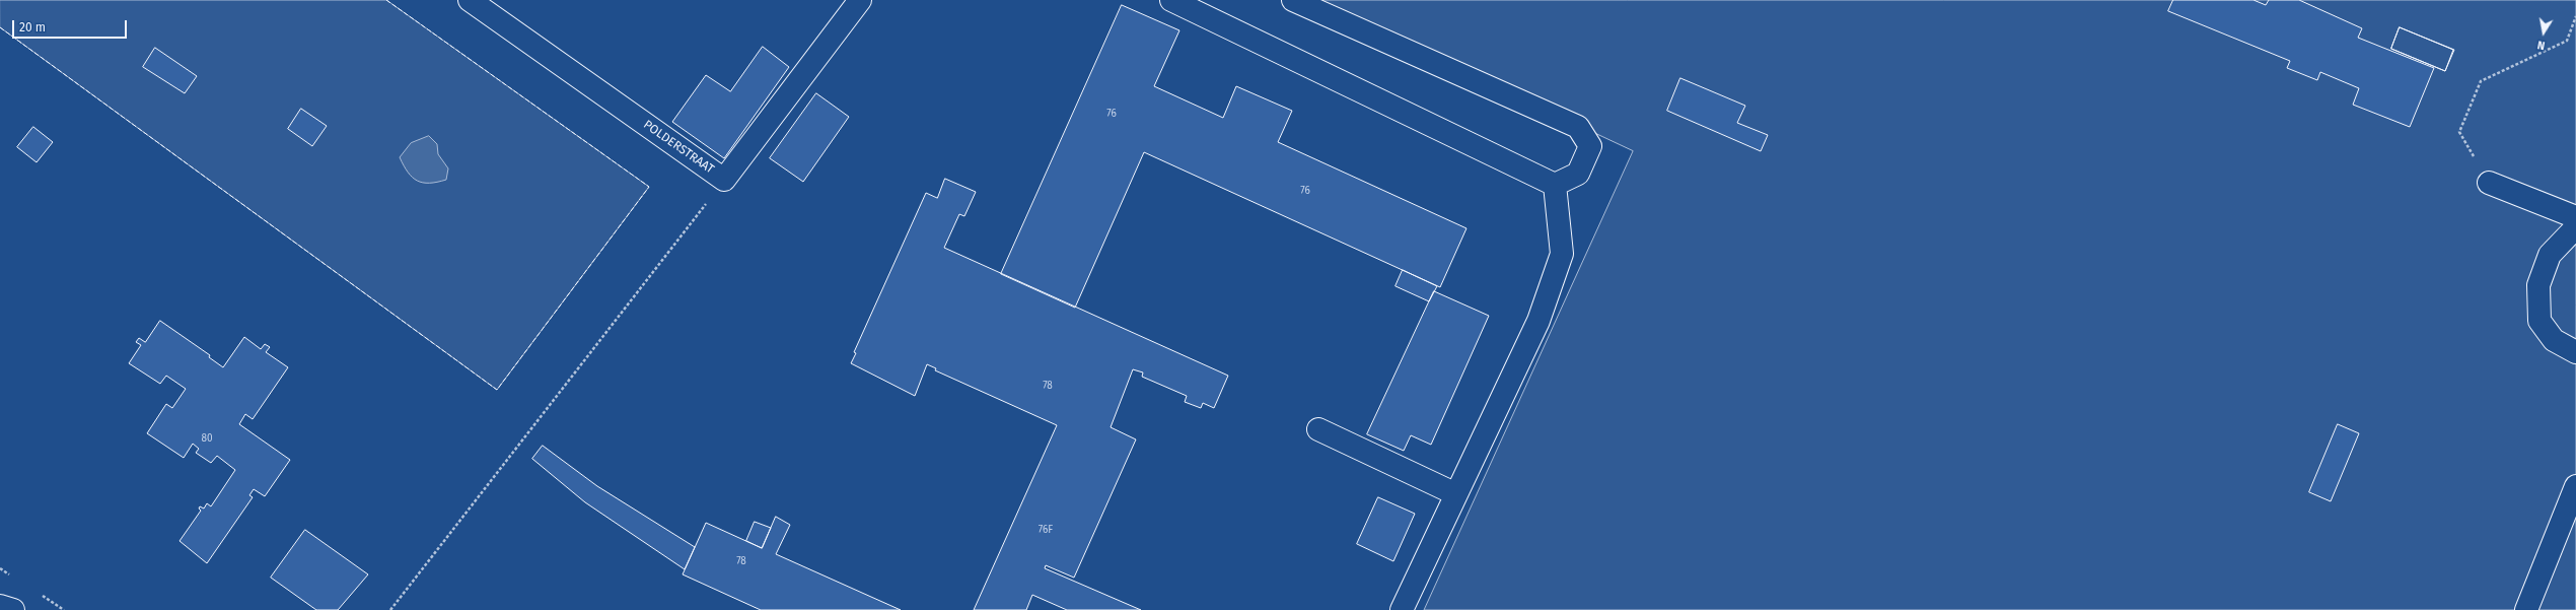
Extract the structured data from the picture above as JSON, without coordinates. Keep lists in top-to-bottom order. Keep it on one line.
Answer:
{"streets":{"street":["POLDERSTRAAT"]},"house_numbers":["76","76","78","80","76F","78"],"scale_bar":"20 m","north":"bottom"}
